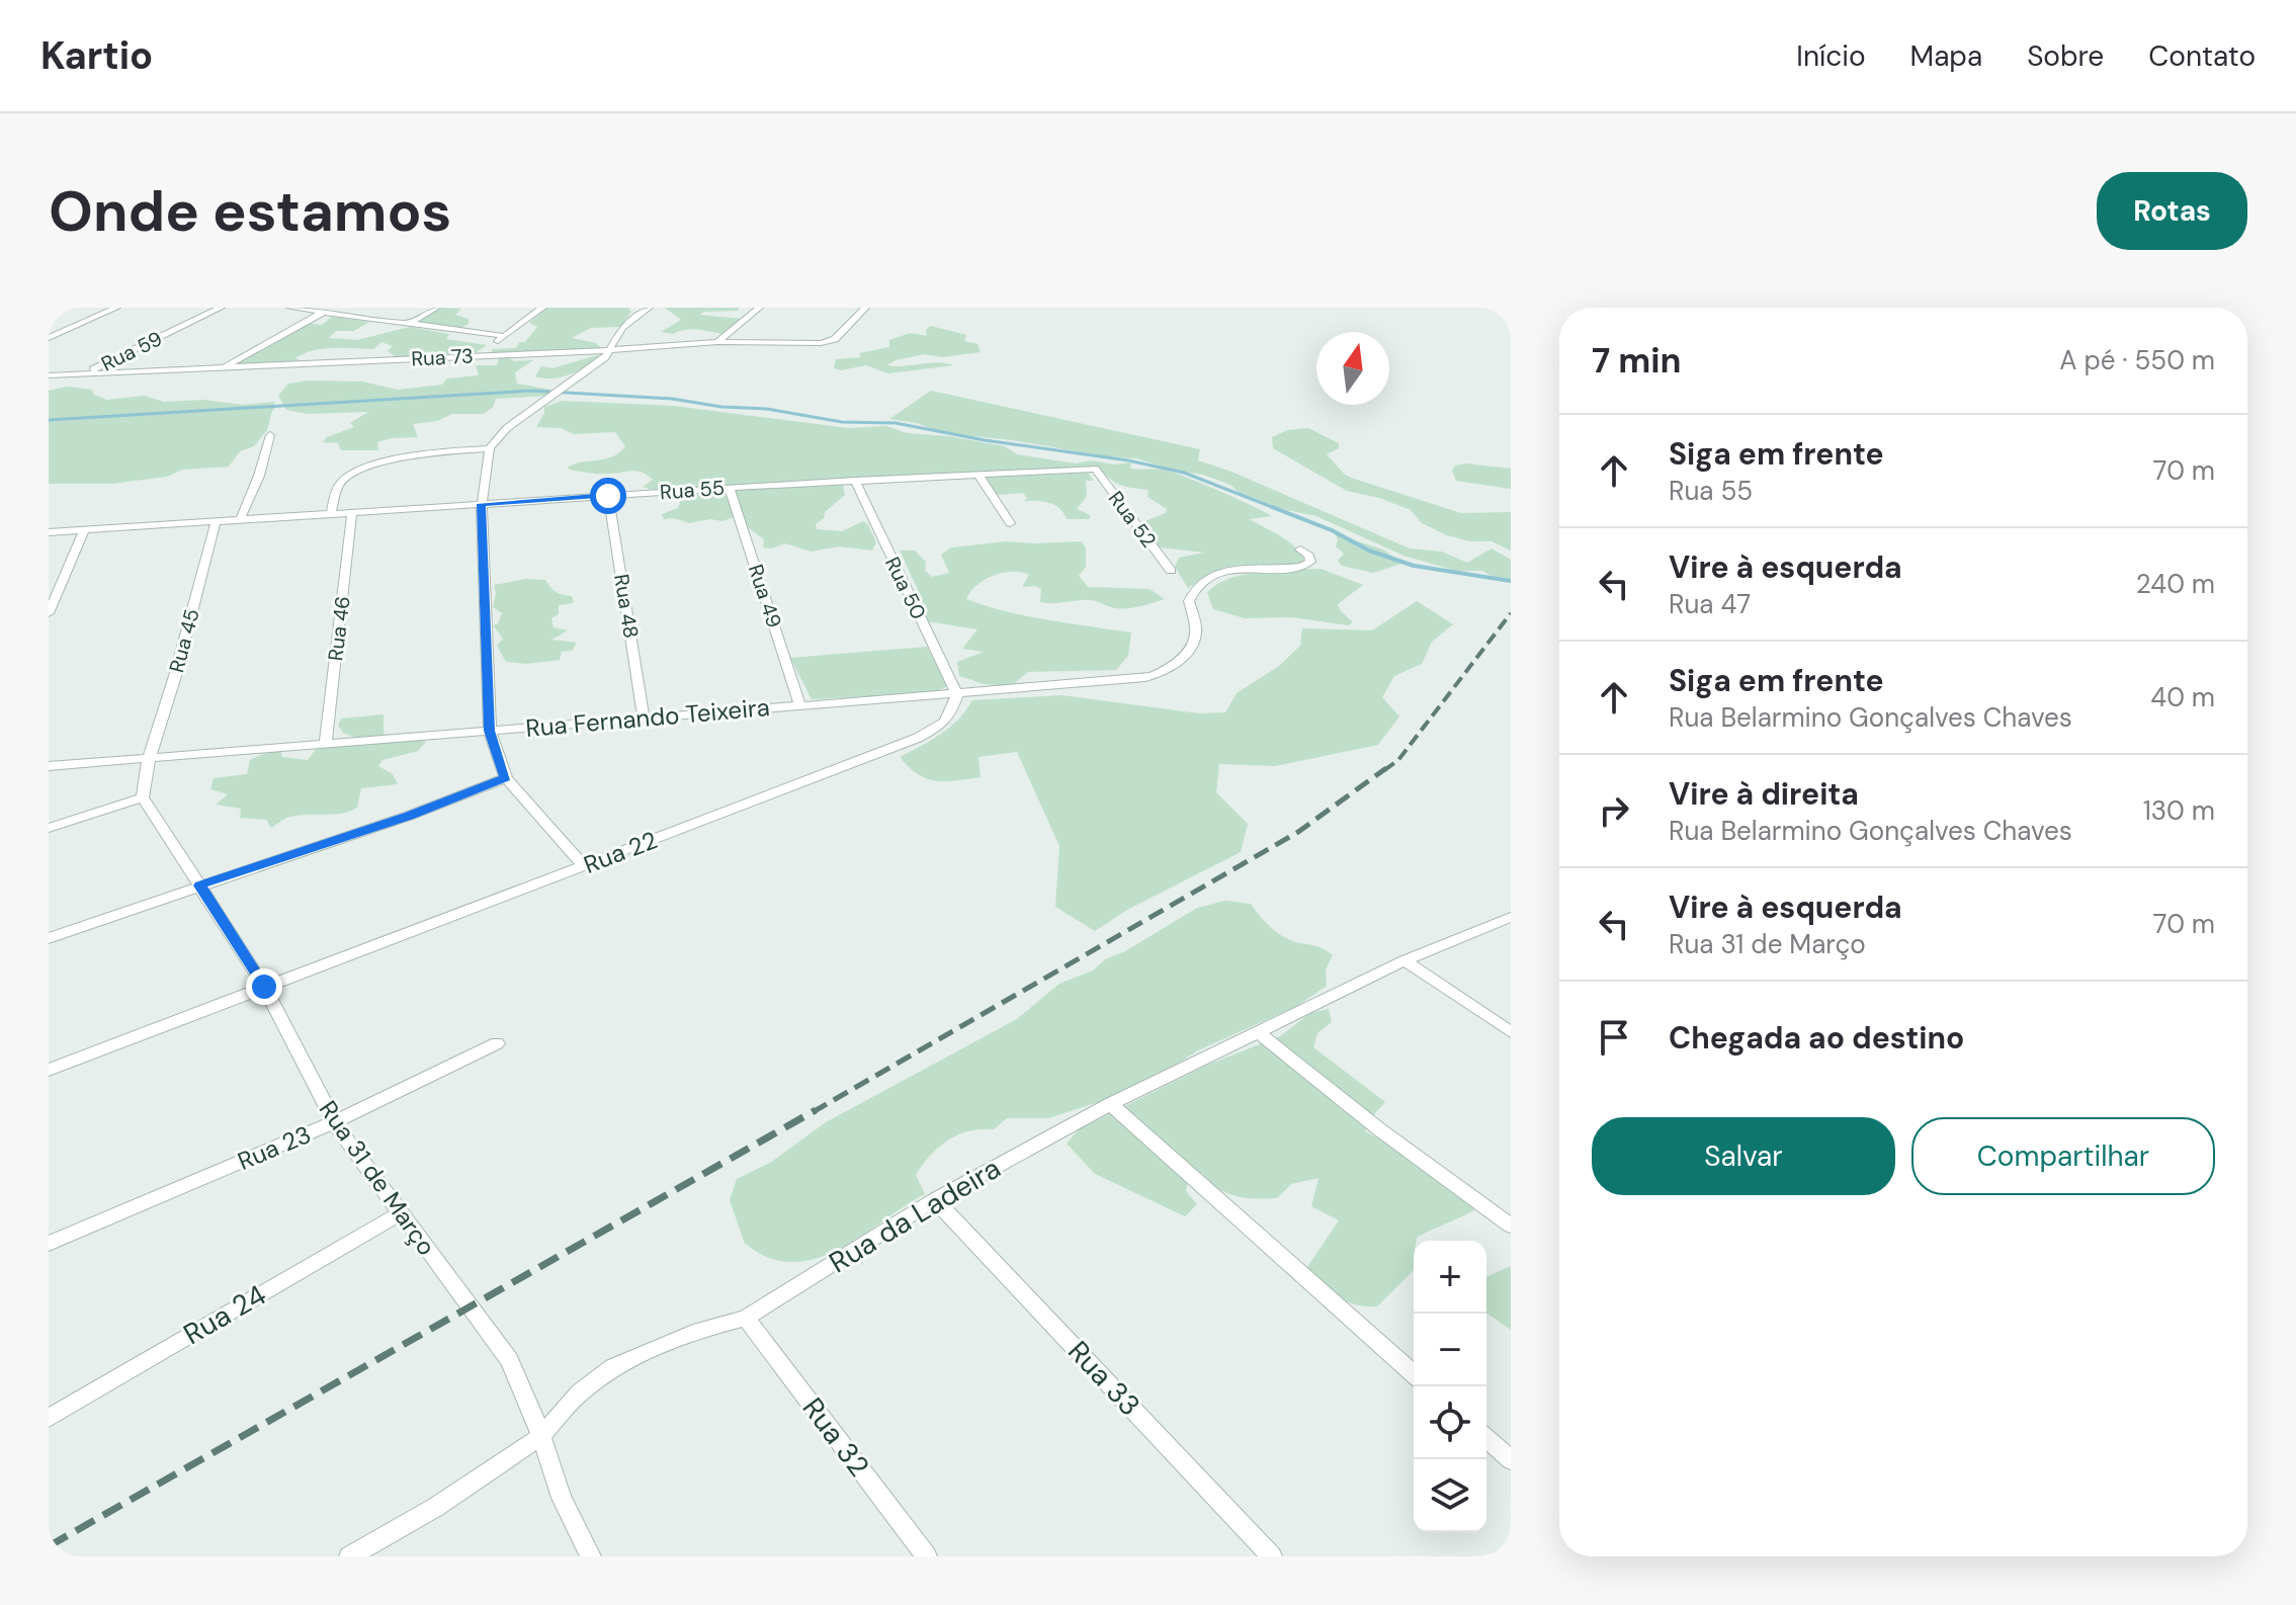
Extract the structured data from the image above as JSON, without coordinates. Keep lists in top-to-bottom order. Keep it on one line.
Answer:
{"streets":{"street":["Rua 59","Rua 73","Rua 55","Rua 52","Rua 50","Rua 49","Rua 48","Rua 46","Rua 45","Rua Fernando Teixeira","Rua 22","Rua 23","Rua 31 de Março","Rua da Ladeira","Rua 24","Rua 33","Rua 32"]},"crossings":[["Rua 59","Rua 73"],["Rua 55","Rua 52"],["Rua 55","Rua 50"],["Rua 55","Rua 49"],["Rua 55","Rua 48"],["Rua 55","Rua 46"],["Rua 55","Rua 45"],["Rua 50","Rua Fernando Teixeira"],["Rua 50","Rua 22"],["Rua 49","Rua Fernando Teixeira"],["Rua 48","Rua Fernando Teixeira"],["Rua 46","Rua Fernando Teixeira"],["Rua 45","Rua Fernando Teixeira"],["Rua Fernando Teixeira","Rua 22"],["Rua 22","Rua 31 de Março"],["Rua 23","Rua 31 de Março"],["Rua 31 de Março","Rua da Ladeira"],["Rua 31 de Março","Rua 24"],["Rua da Ladeira","Rua 33"],["Rua da Ladeira","Rua 32"]],"north":"top","page":{"header":"Kartio","nav":["Início","Mapa","Sobre","Contato"],"buttons":["Rotas",["Salvar","Compartilhar"]],"title":"Onde estamos","heading":["7 min","A pé · 550 m"],"list":[["Siga em frente","Rua 55","70 m"],["Vire à esquerda","Rua 47","240 m"],["Siga em frente","Rua Belarmino Gonçalves Chaves","40 m"],["Vire à direita","Rua Belarmino Gonçalves Chaves","130 m"],["Vire à esquerda","Rua 31 de Março","70 m"],"Chegada ao destino"],"map_buttons":["+","−"]}}
